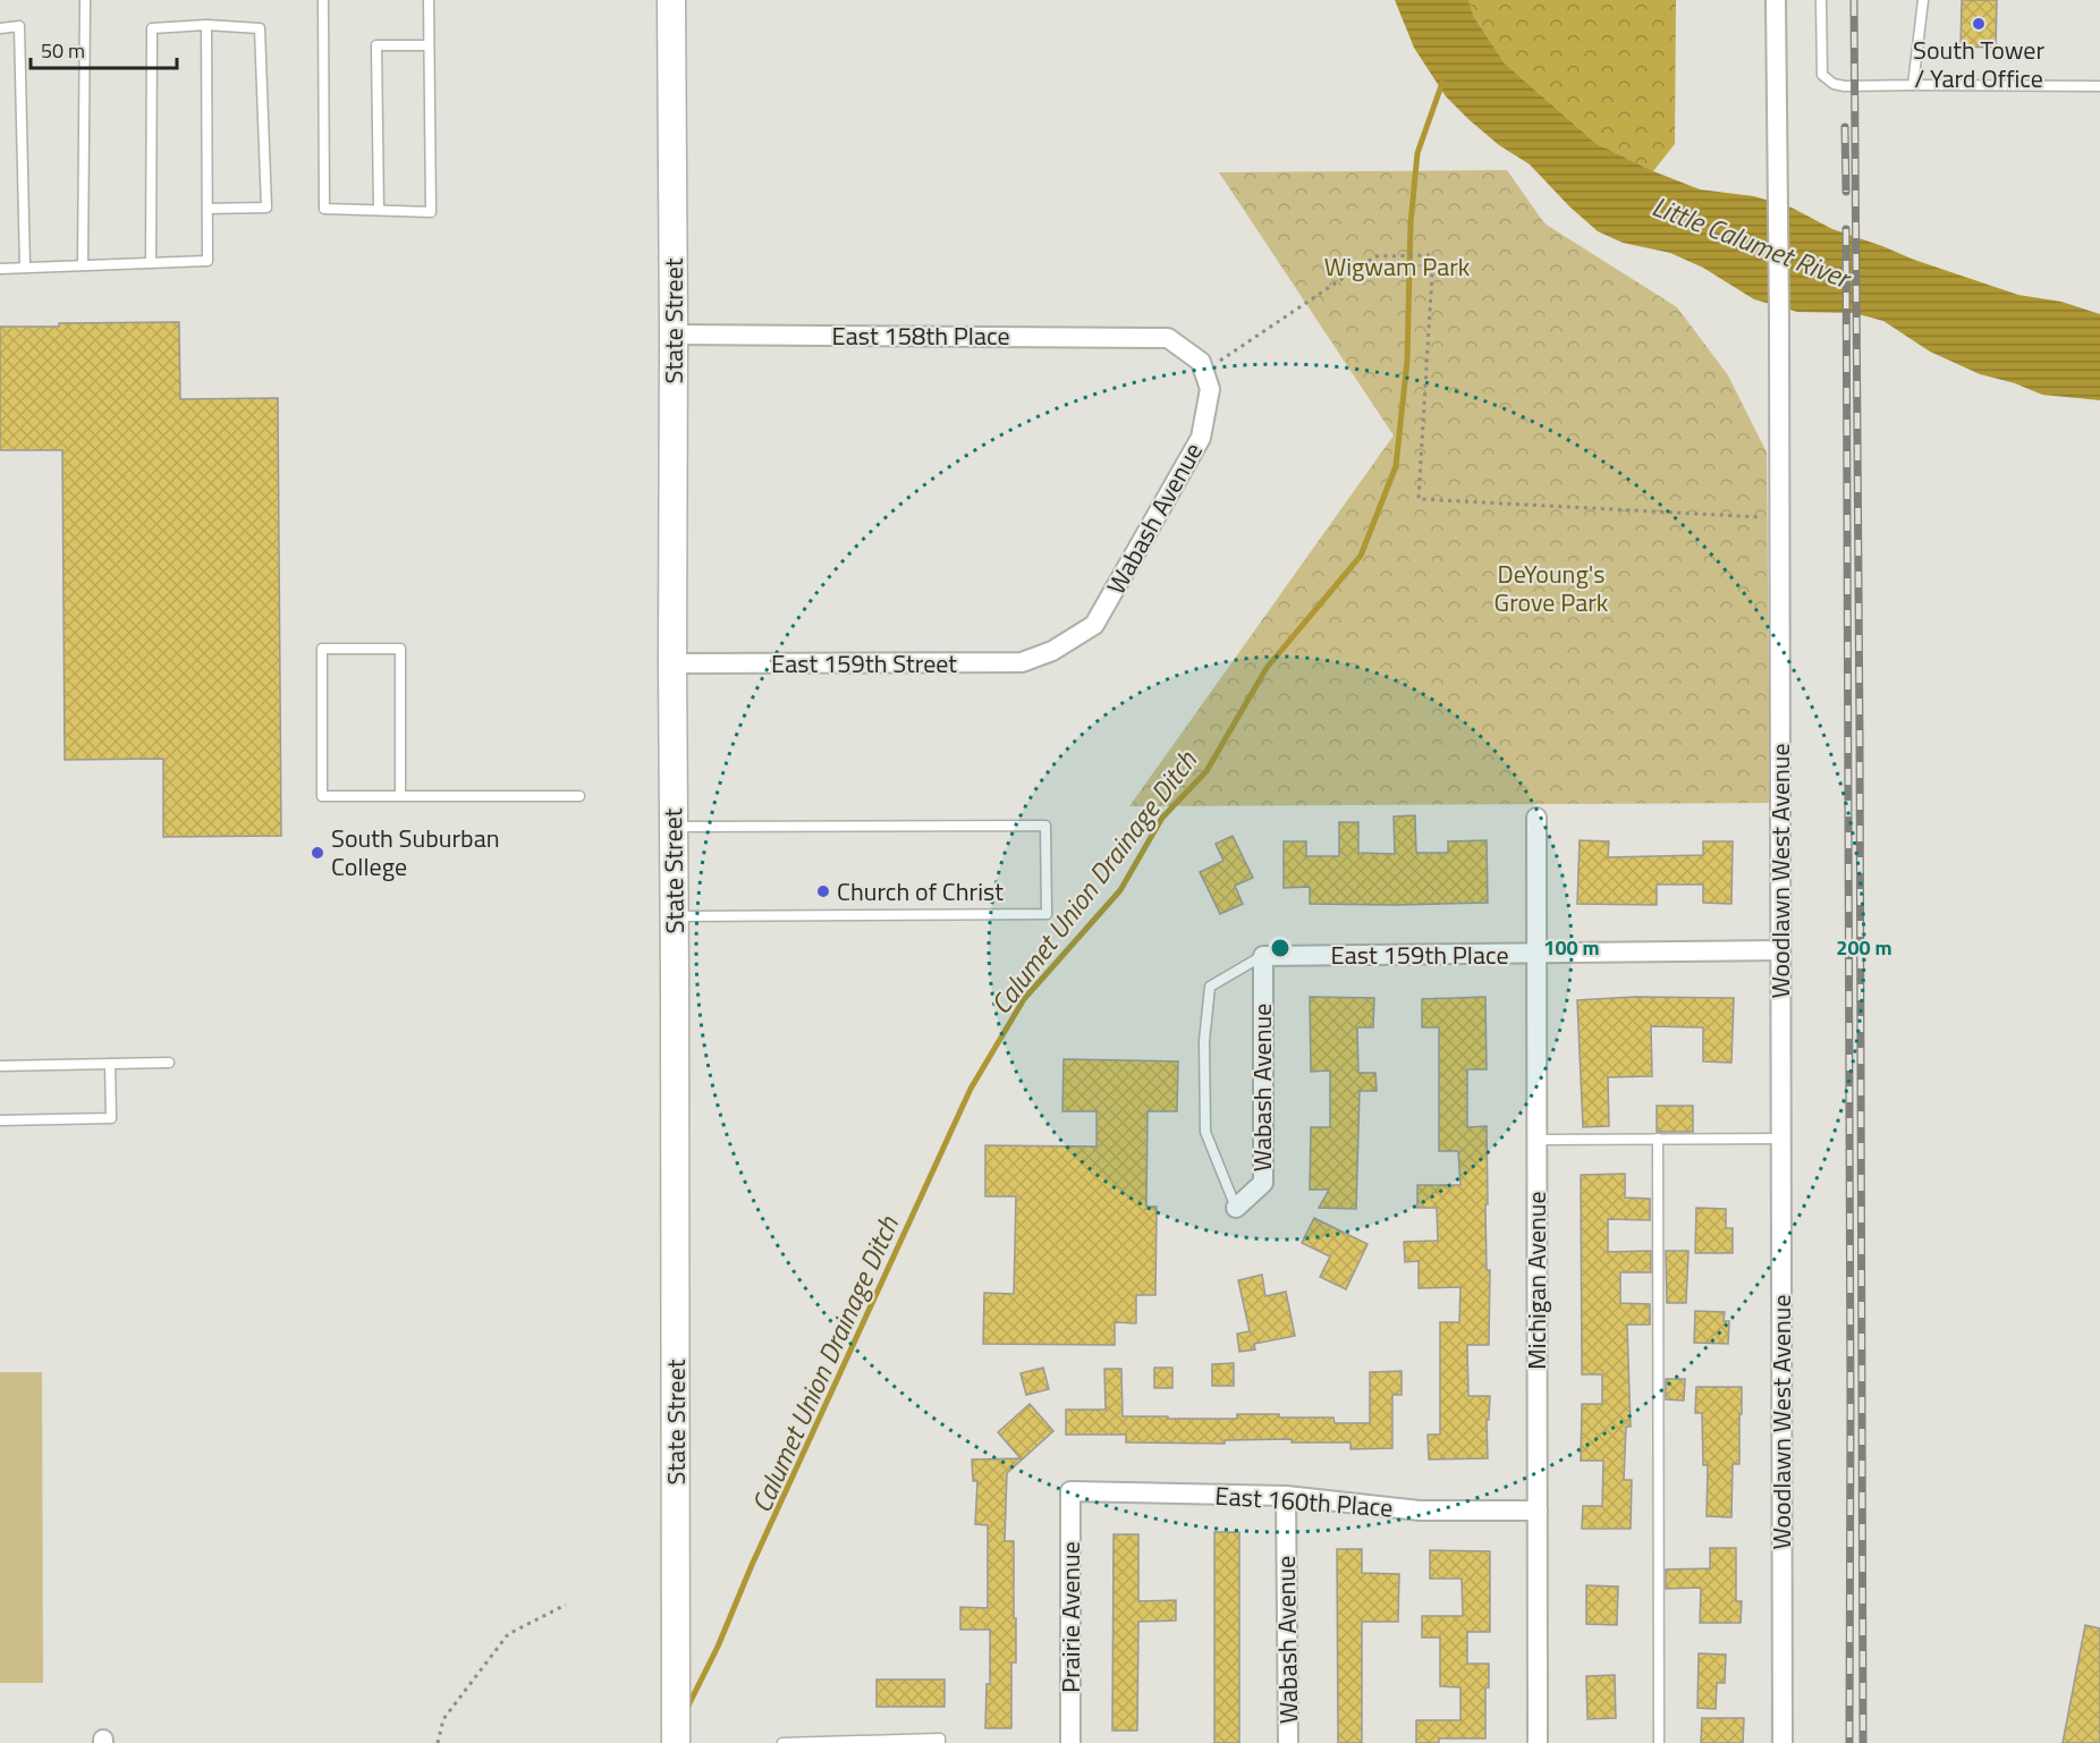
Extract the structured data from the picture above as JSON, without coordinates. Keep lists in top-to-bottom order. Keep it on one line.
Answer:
{"streets":{"main road":["State Street"],"street":["East 158th Place","Wabash Avenue","East 159th Street","Woodlawn West Avenue","East 159th Place","Michigan Avenue","East 160th Place","Prairie Avenue"]},"crossings":[["State Street","East 158th Place"],["State Street","East 159th Street"],["East 158th Place","Wabash Avenue"],["Wabash Avenue","East 159th Street"],["Wabash Avenue","East 159th Place"],["Wabash Avenue","East 160th Place"],["Woodlawn West Avenue","East 159th Place"],["East 159th Place","Michigan Avenue"],["Michigan Avenue","East 160th Place"],["East 160th Place","Prairie Avenue"]],"water":["Little Calumet River","Calumet Union Drainage Ditch"],"parks":["Wigwam Park","DeYoung's Grove Park"],"places":["South Tower / Yard Office","South Suburban College","Church of Christ"],"scale_bar":"50 m","rings":["100 m","200 m"]}
